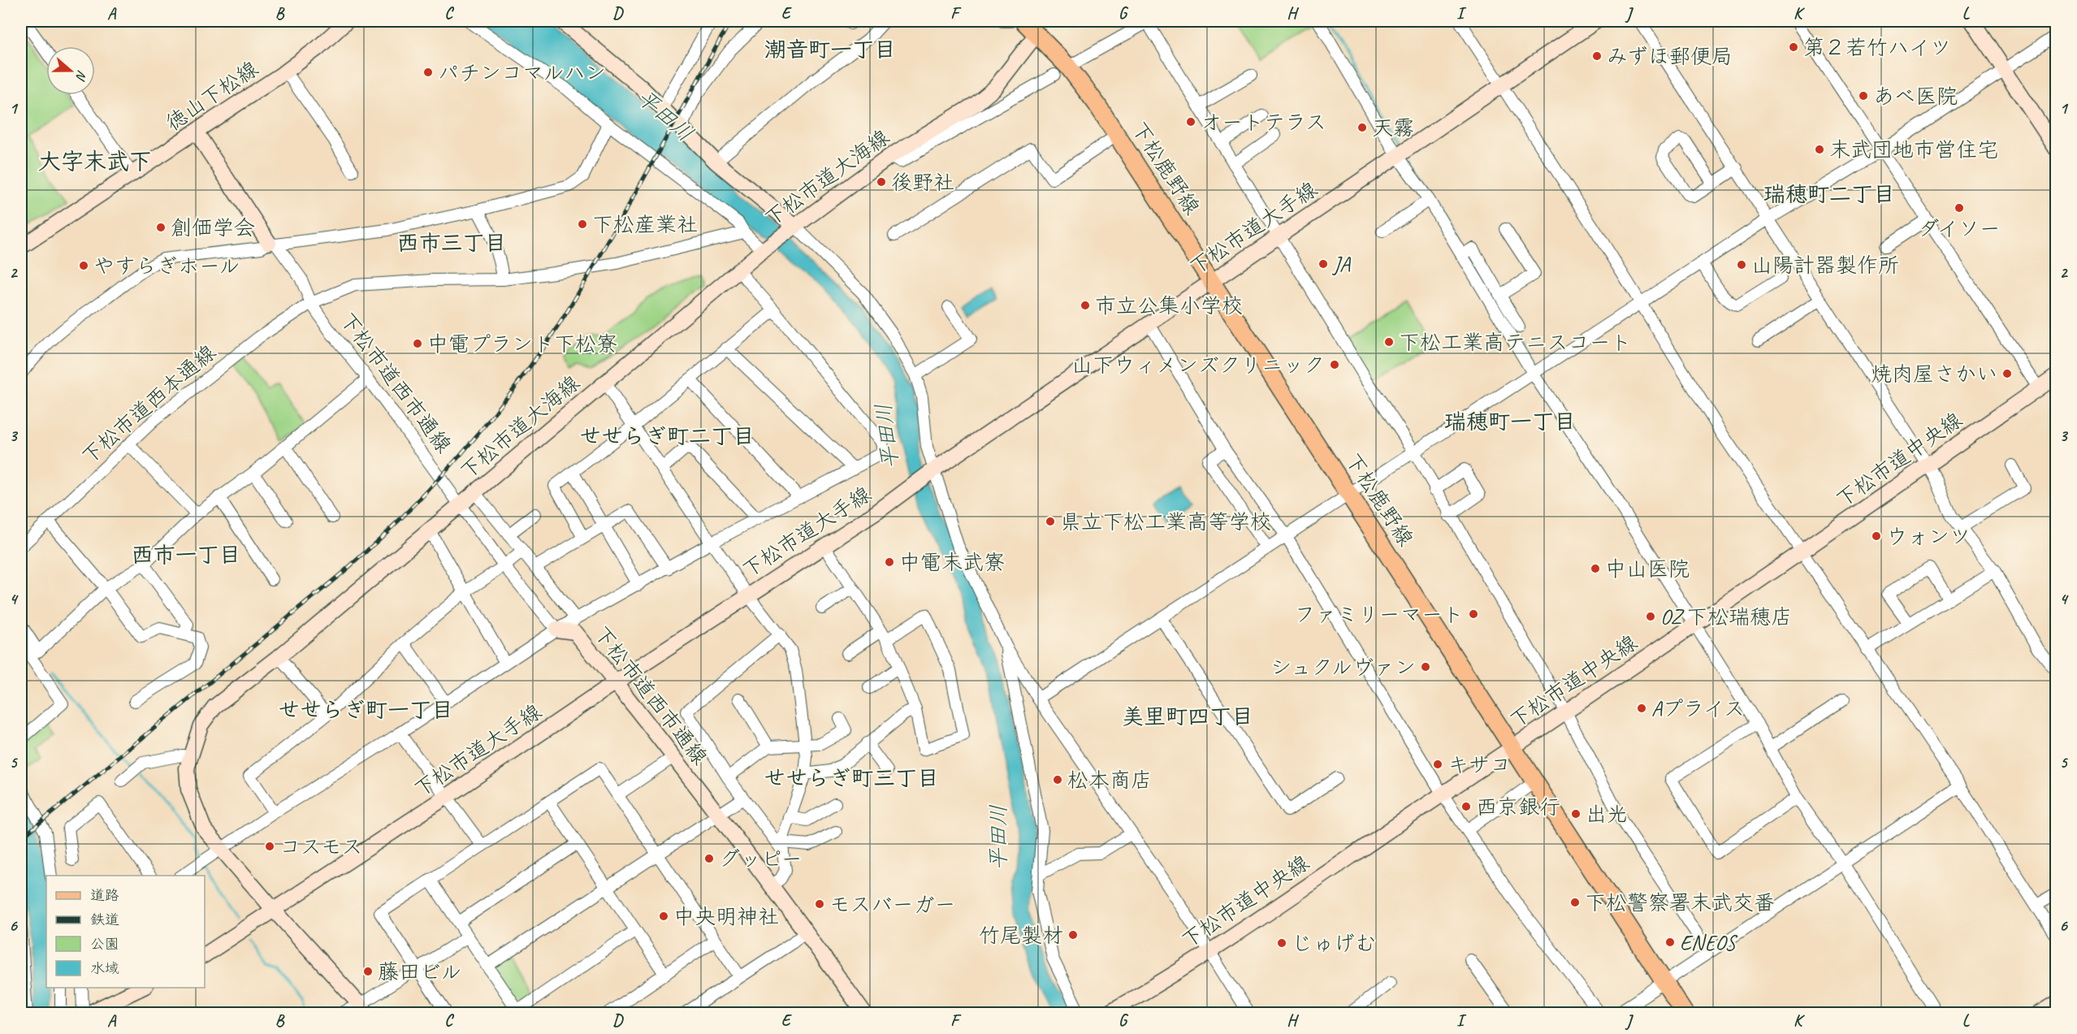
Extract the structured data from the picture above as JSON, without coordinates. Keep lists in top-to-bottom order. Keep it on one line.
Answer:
{"streets":{"main road":["下松鹿野線"],"street":["徳山下松線","下松市道大海線","下松市道大手線","下松市道西市通線","下松市道西本通線","下松市道中央線"]},"crossings":[["徳山下松線","下松市道西市通線"],["下松鹿野線","下松市道大海線"],["下松鹿野線","下松市道大手線"],["下松鹿野線","下松市道中央線"],["下松市道大海線","下松市道大手線"],["下松市道大海線","下松市道西市通線"],["下松市道大海線","下松市道西本通線"],["下松市道大手線","下松市道西市通線"],["下松市道西市通線","下松市道西本通線"]],"districts":["潮音町一丁目","大字末武下","瑞穂町二丁目","西市三丁目","瑞穂町一丁目","せせらぎ町二丁目","西市一丁目","せせらぎ町一丁目","美里町四丁目","せせらぎ町三丁目"],"water":["平田川"],"places":["第２若竹ハイツ","みずほ郵便局","パチンコマルハン","あべ医院","オートテラス","天霧","末武団地市営住宅","後野社","ダイソー","下松産業社","創価学会","JA","山陽計器製作所","やすらぎホール","市立公集小学校","下松工業高テニスコート","中電プラント下松寮","山下ウィメンズクリニック","焼肉屋さかい","県立下松工業高等学校","ウォンツ","中電末武寮","中山医院","ファミリーマート","OZ 下松瑞穂店","シュクルヴァン","Aプライス","キサコ","松本商店","西京銀行","出光","コスモス","グッピー","下松警察署末武交番","モスバーガー","中央明神社","竹尾製材","ENEOS","じゅげむ","藤田ビル"],"legend":["道路","鉄道","公園","水域"],"north":"right","grid":{"columns":["A","B","C","D","E","F","G","H","I","J","K","L"],"rows":["1","2","3","4","5","6"]}}
